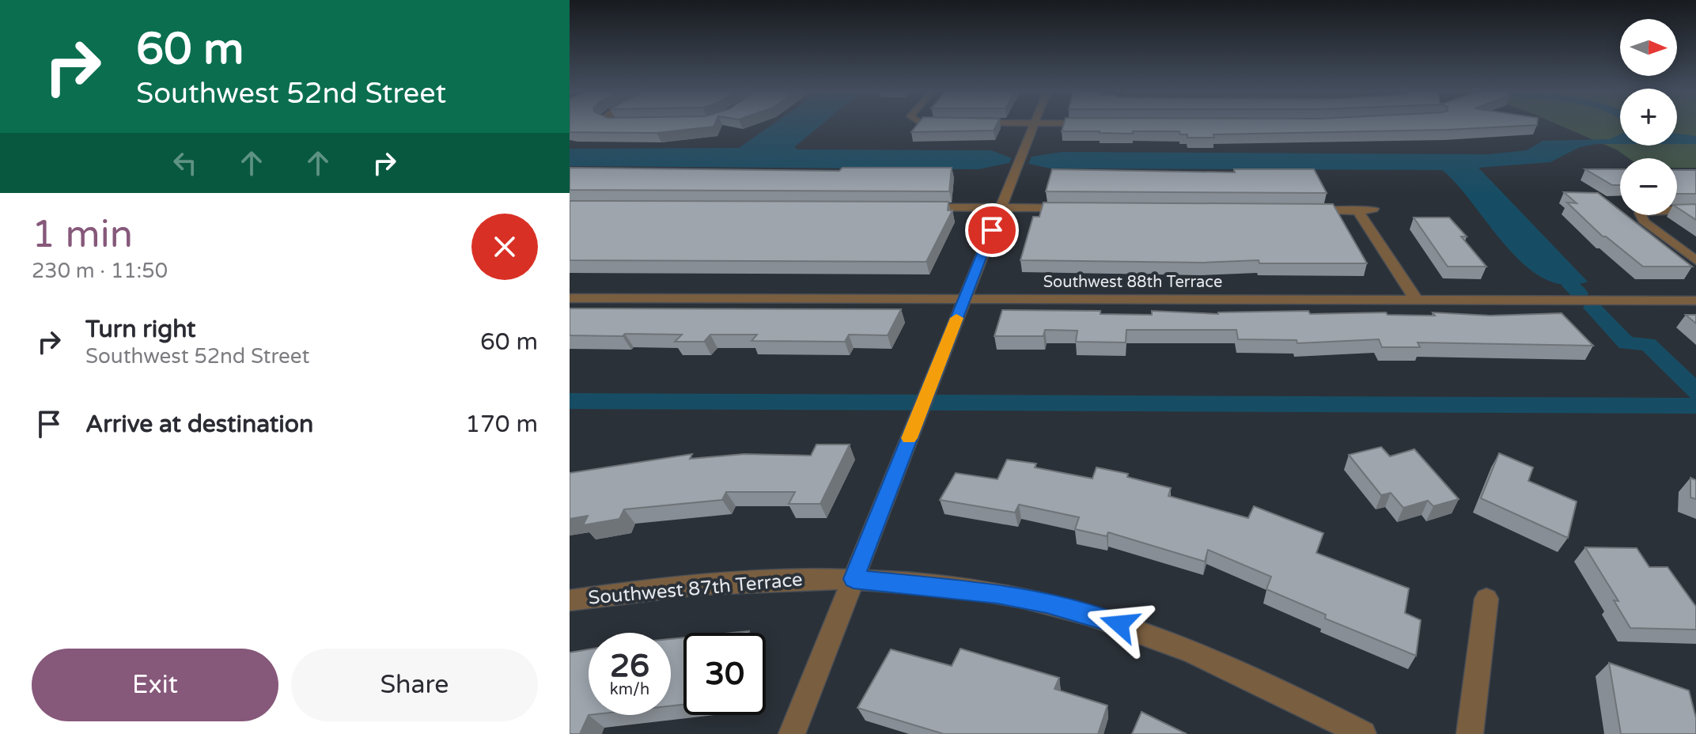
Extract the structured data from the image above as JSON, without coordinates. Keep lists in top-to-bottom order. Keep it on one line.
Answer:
{"streets":{"street":["Southwest 88th Terrace","Southwest 87th Terrace"]},"north":"right","page":{"turn":["60 m","Southwest 52nd Street"],"map_buttons":["+","−"],"heading":["1 min","230 m · 11:50"],"list":[{"name":"Turn right","note":"Southwest 52nd Street","value":"60 m"},{"name":"Arrive at destination","value":"170 m"}],"speed":"26 km/h","limit":"30","buttons":["Exit","Share"]}}
